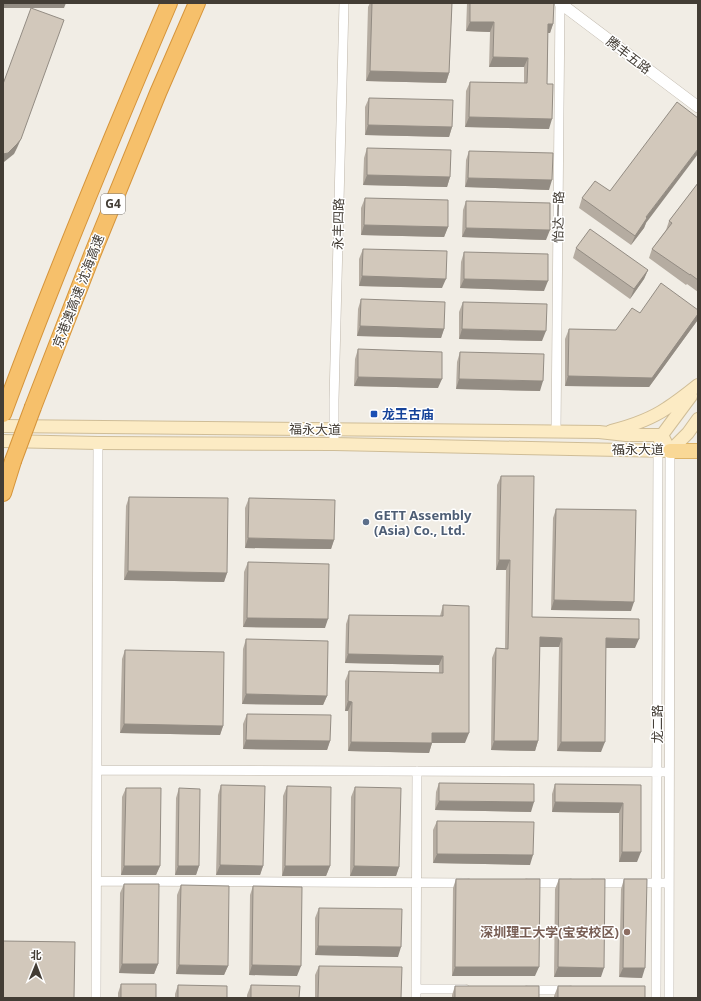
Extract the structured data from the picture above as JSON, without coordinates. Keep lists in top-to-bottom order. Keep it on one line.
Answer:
{"streets":{"highway":["G4","京港澳高速 沈海高速"],"main road":["福永大道"],"street":["腾丰五路","怡达一路","永丰四路","龙二路"]},"crossings":[["腾丰五路","怡达一路"],["怡达一路","福永大道"],["永丰四路","福永大道"],["福永大道","龙二路"]],"places":{"transit":["龙王古庙"],"other":["GETT Assembly (Asia) Co., Ltd.","深圳理工大学(宝安校区)"]},"north":"top"}
